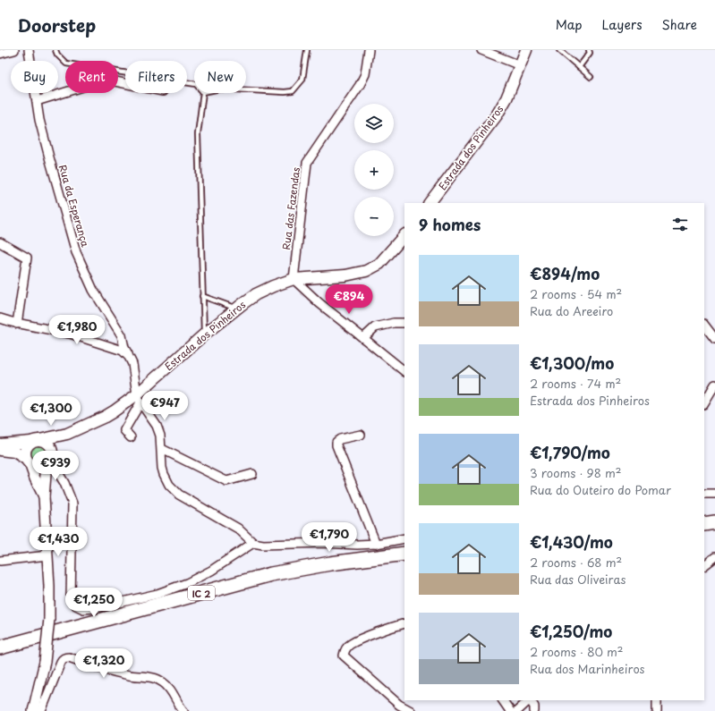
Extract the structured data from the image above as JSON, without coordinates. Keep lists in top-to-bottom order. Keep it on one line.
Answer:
{"streets":{"highway":["IC 2"],"main road":["Estrada dos Pinheiros"],"street":["Rua da Esperança","Rua das Fazendas"]},"crossings":[["Estrada dos Pinheiros","Rua da Esperança"],["Estrada dos Pinheiros","Rua das Fazendas"]],"page":{"header":"Doorstep","nav":["Map","Layers","Share"],"chip":["Buy","Rent","Filters","New"],"map_buttons":["+","−"],"heading":"9 homes","list":[{"name":"€894/mo","note":"2 rooms · 54 m² · Rua do Areeiro"},{"name":"€1,300/mo","note":"2 rooms · 74 m² · Estrada dos Pinheiros"},{"name":"€1,790/mo","note":"3 rooms · 98 m² · Rua do Outeiro do Pomar"},{"name":"€1,430/mo","note":"2 rooms · 68 m² · Rua das Oliveiras"},{"name":"€1,250/mo","note":"2 rooms · 80 m² · Rua dos Marinheiros"}],"price":["€894","€1,980","€947","€1,300","€939","€1,790","€1,430","€1,250","€1,320"]}}
